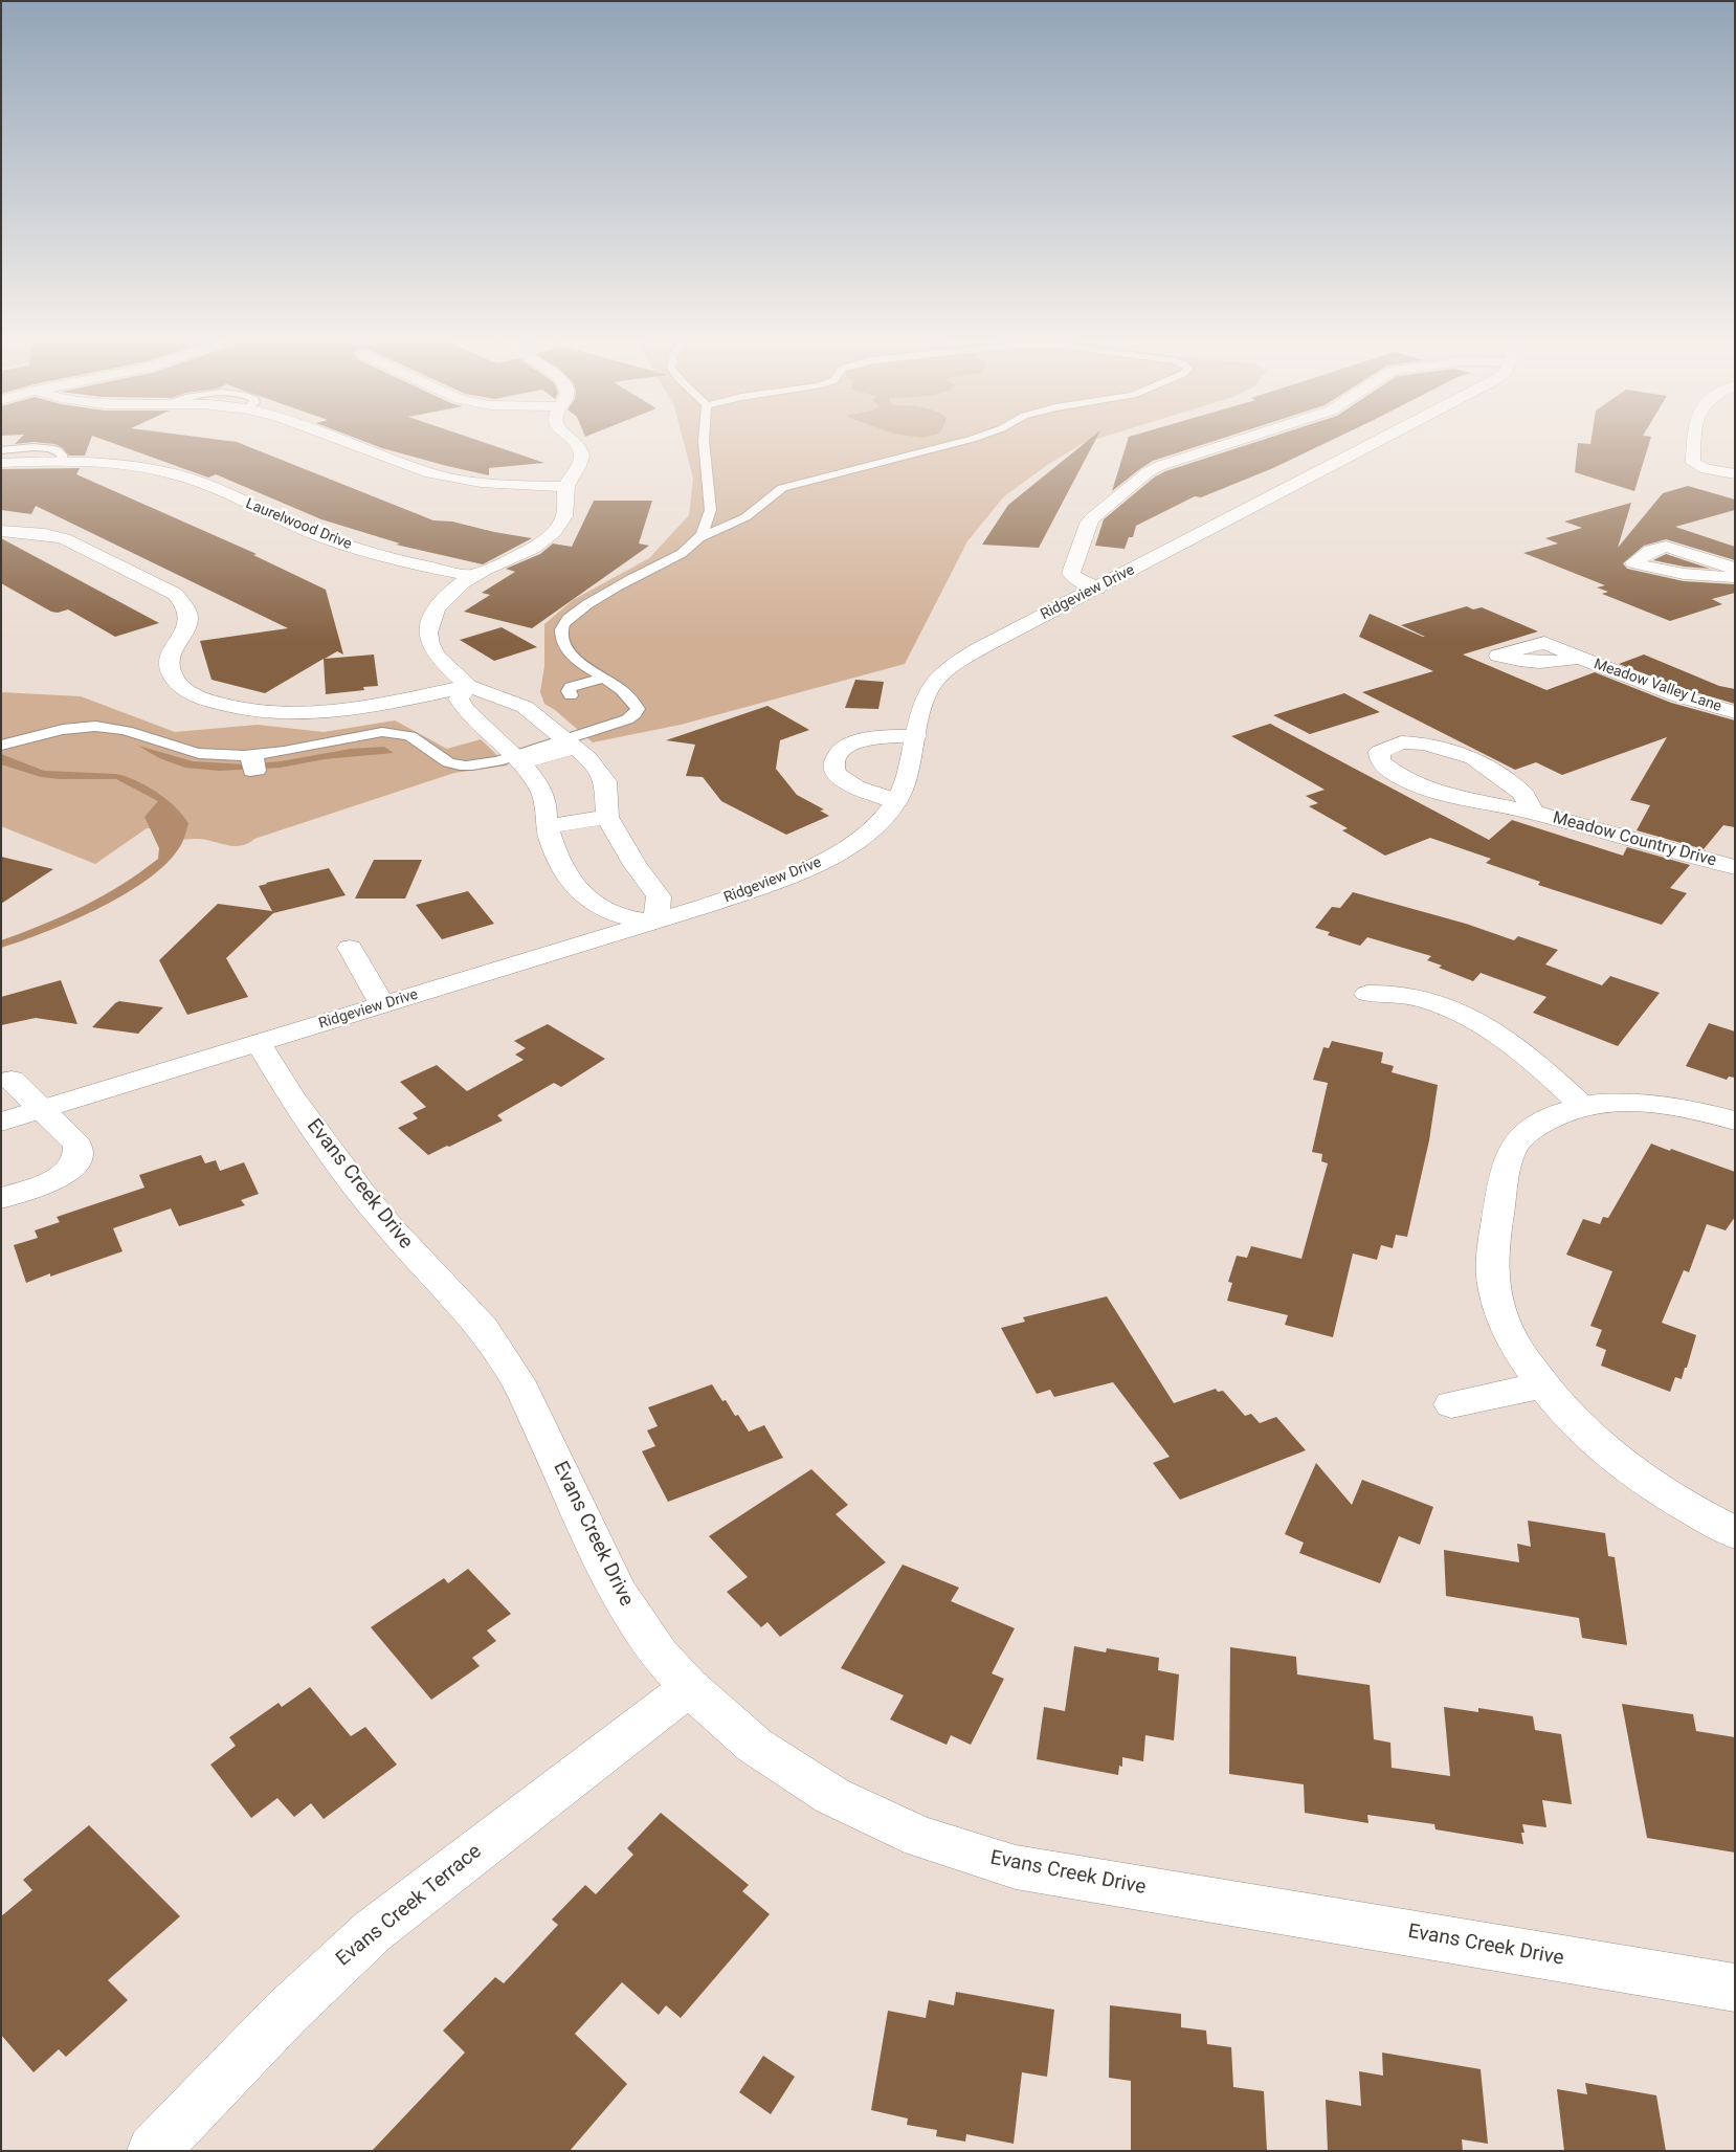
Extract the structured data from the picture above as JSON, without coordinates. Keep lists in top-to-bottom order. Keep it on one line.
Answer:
{"streets":{"street":["Laurelwood Drive","Ridgeview Drive","Meadow Valley Lane","Meadow Country Drive","Evans Creek Drive","Evans Creek Terrace"]},"crossings":[["Ridgeview Drive","Evans Creek Drive"],["Evans Creek Drive","Evans Creek Terrace"]]}
